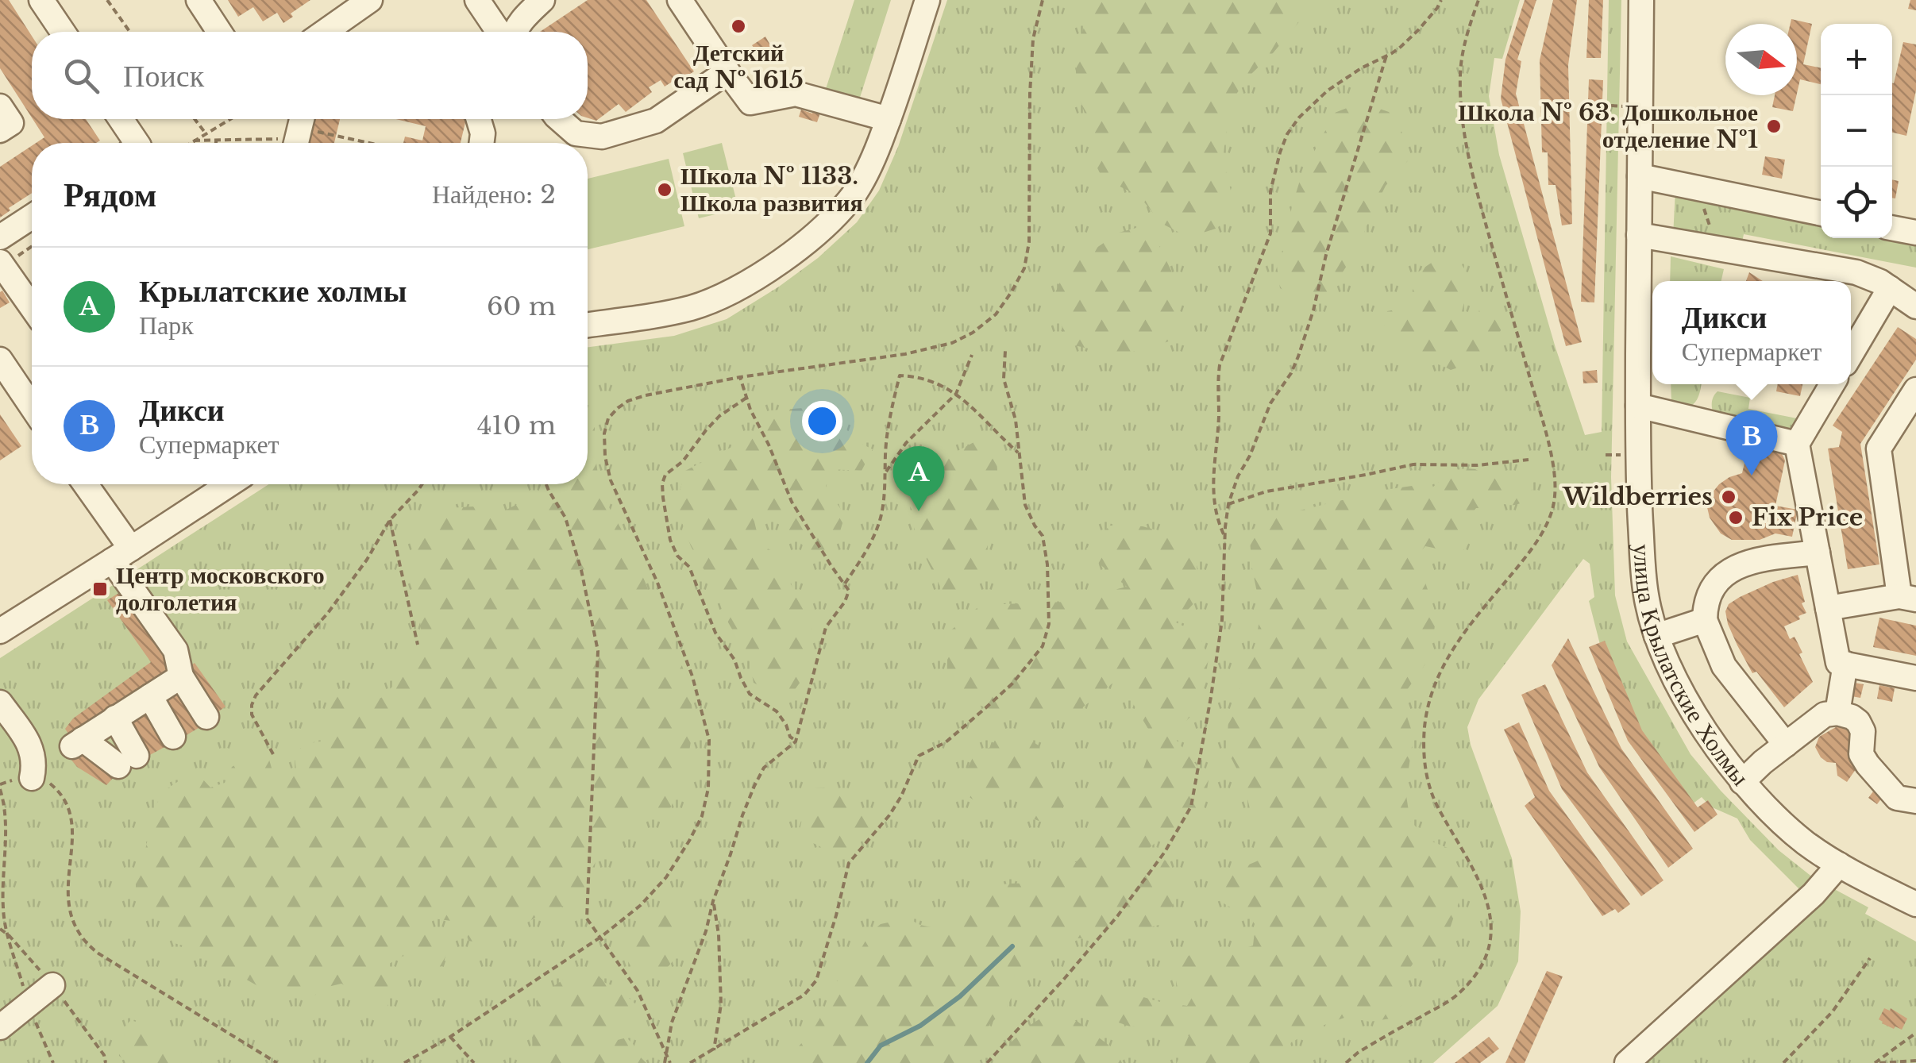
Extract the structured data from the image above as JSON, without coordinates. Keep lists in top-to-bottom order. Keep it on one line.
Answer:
{"streets":{"street":["улица Крылатские Холмы"]},"places":{"other":["Детский сад № 1615","Школа № 63. Дошкольное отделение №1","Школа № 1133. Школа развития","Wildberries","Fix Price"],"transit":["Центр московского долголетия"]},"north":"right","page":{"map_buttons":["+","−"],"search":"Поиск","heading":["Рядом","Найдено: 2"],"list":[{"mark":"A","name":"Крылатские холмы","note":"Парк","value":"60 m"},{"mark":"B","name":"Дикси","note":"Супермаркет","value":"410 m"}],"popup":["Дикси","Супермаркет"],"pins":["B","A"]}}
